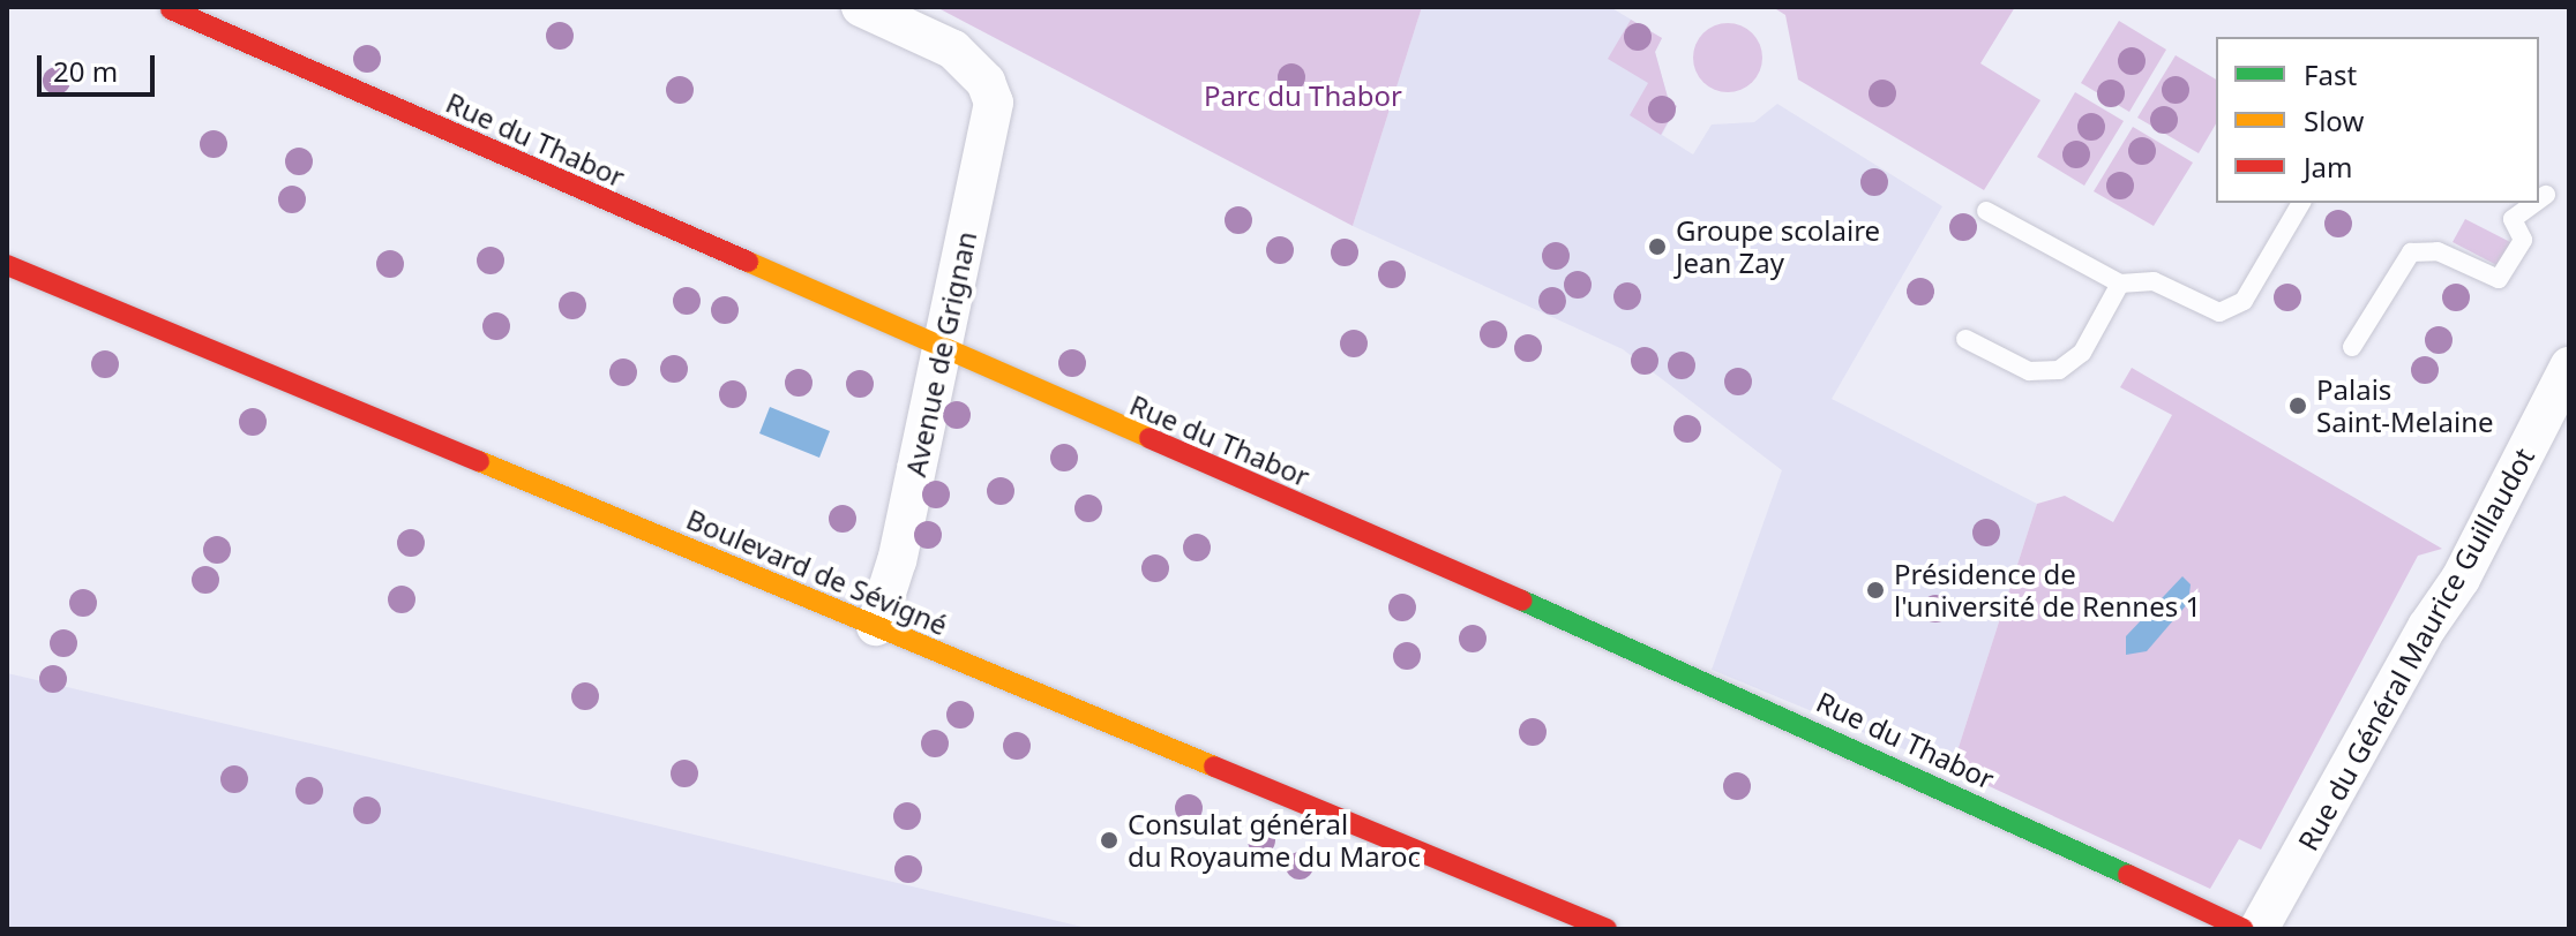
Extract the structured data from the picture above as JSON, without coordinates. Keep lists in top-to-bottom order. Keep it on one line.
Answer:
{"streets":{"street":["Rue du Thabor","Avenue de Grignan","Boulevard de Sévigné","Rue du Général Maurice Guillaudot"]},"crossings":[["Rue du Thabor","Avenue de Grignan"],["Avenue de Grignan","Boulevard de Sévigné"]],"parks":["Parc du Thabor"],"places":["Groupe scolaire Jean Zay","Palais Saint-Melaine","Présidence de l'université de Rennes 1","Consulat général du Royaume du Maroc"],"legend":["Fast","Slow","Jam"],"scale_bar":"20 m"}
